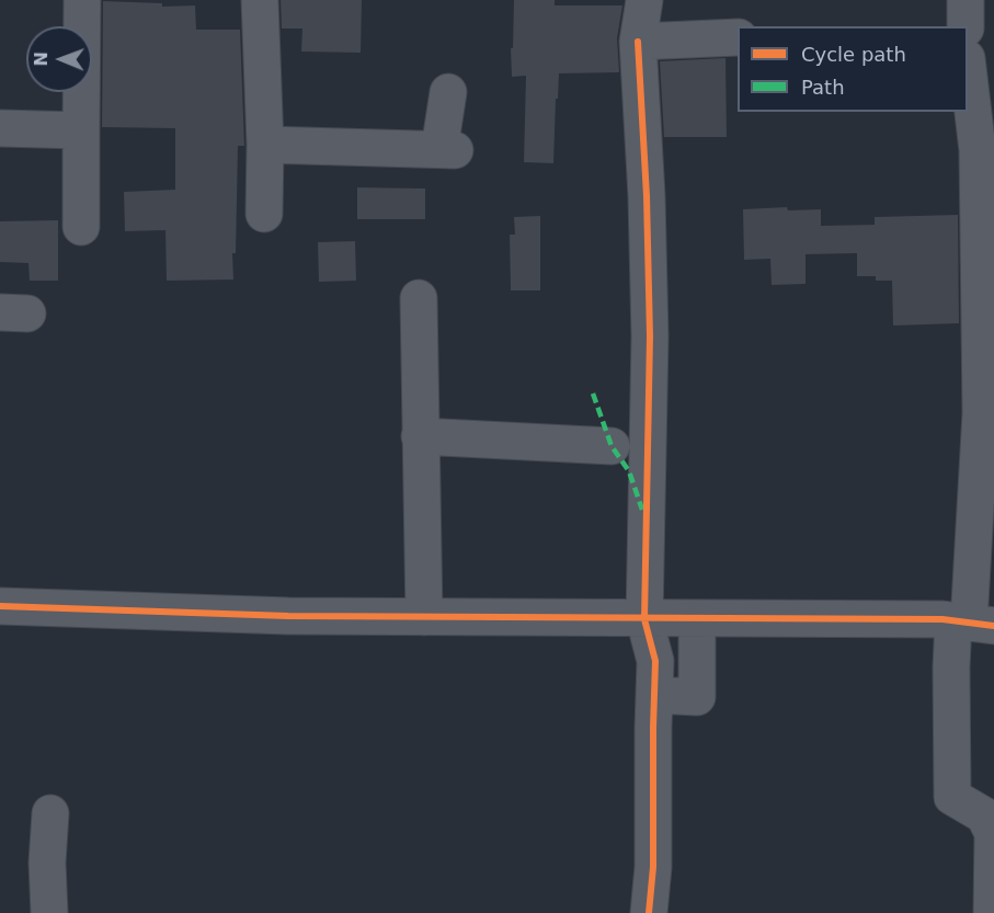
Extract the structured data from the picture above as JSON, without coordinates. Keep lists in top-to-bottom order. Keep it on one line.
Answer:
{"legend":["Cycle path","Path"],"north":"left"}
